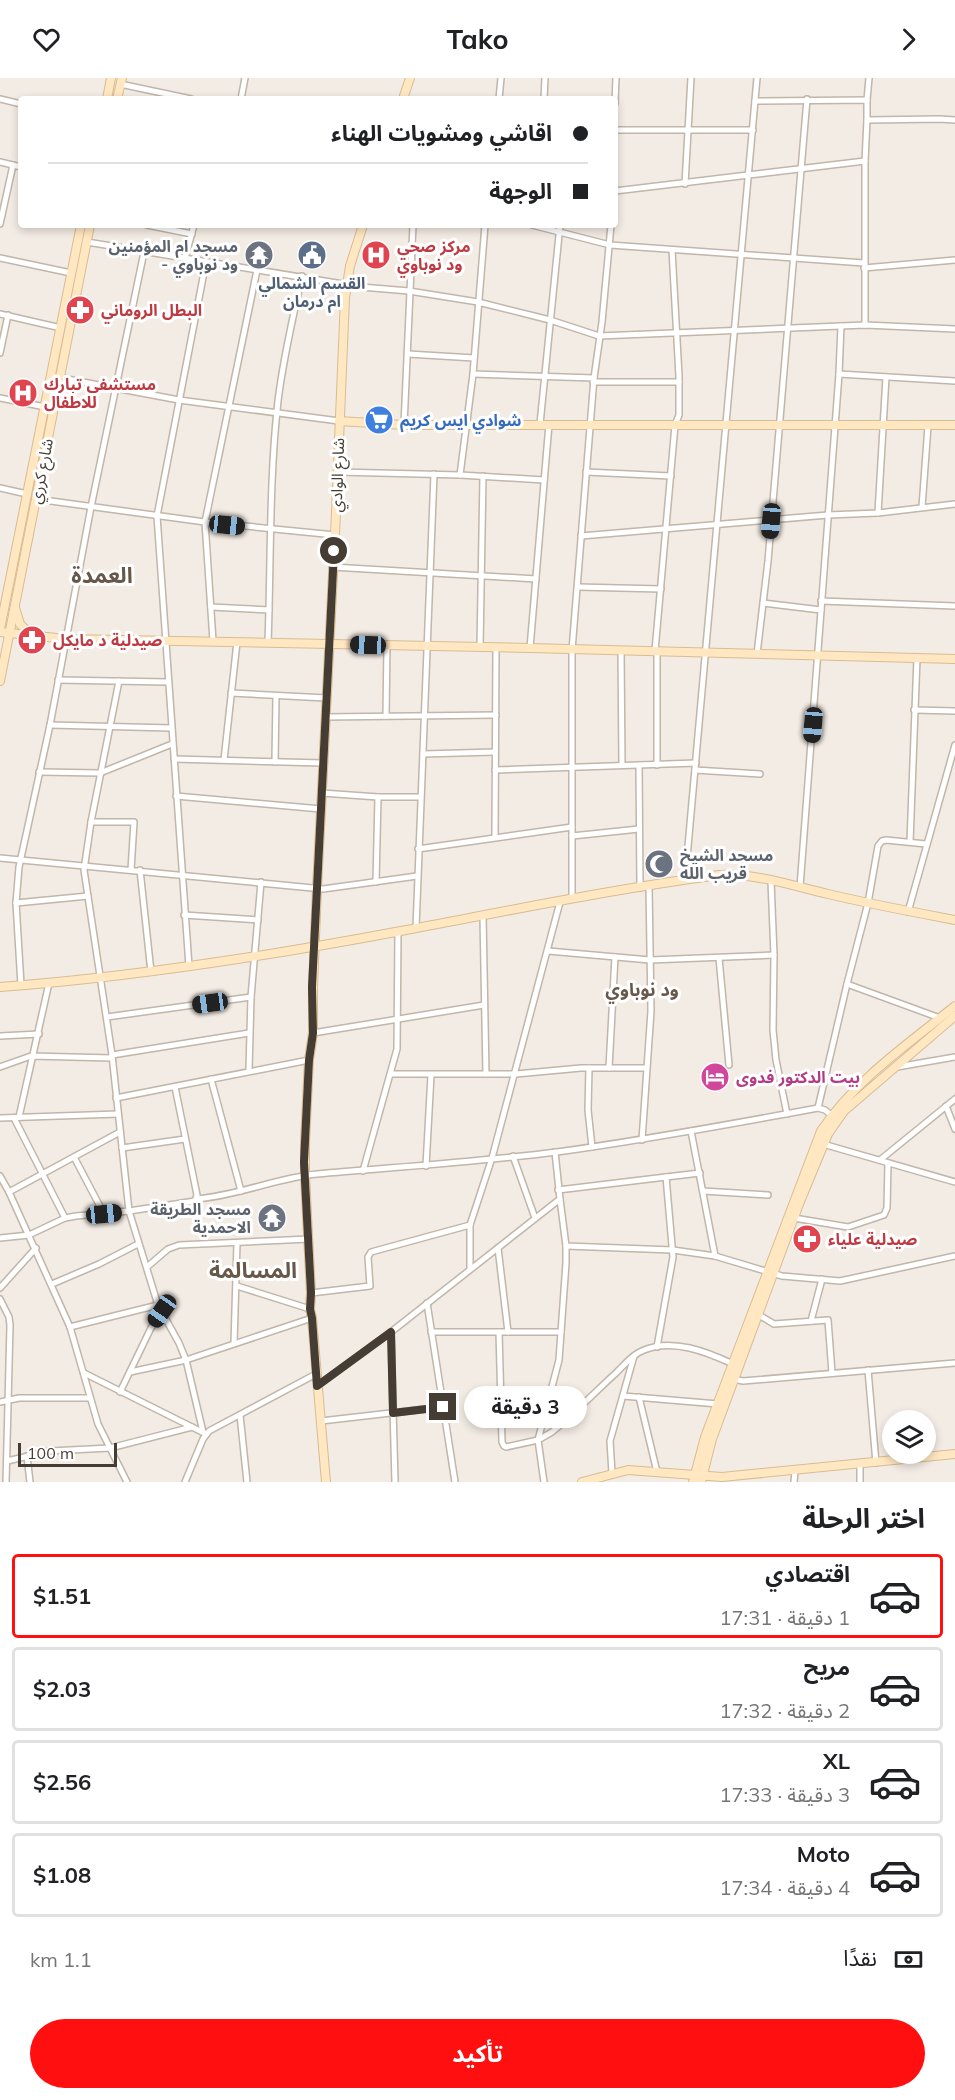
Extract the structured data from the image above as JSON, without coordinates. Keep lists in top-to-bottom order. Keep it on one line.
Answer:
{"streets":{"main road":["شارع كرري","شارع الوادي"]},"districts":["العمدة","ود نوباوي","المسالمة"],"places":{"temple":["مسجد ام المؤمنين - ود نوباوي","مسجد الطريقة الاحمدية"],"public building":["القسم الشمالي ام درمان"],"hospital":["مركز صحي ود نوباوي","مستشفى تبارك للاطفال"],"pharmacy":["البطل الروماني","صيدلية د مايكل","صيدلية علياء"],"supermarket":["شوادي ايس كريم"],"mosque":["مسجد الشيخ قريب الله"],"hotel":["بيت الدكتور فدوى"]},"scale_bar":"100 m","page":{"header":"Tako","banner":["اقاشي ومشويات الهناء","الوجهة"],"bubble":"3 دقيقة","scale":"100 m","heading":"اختر الرحلة","list":[{"name":"اقتصادي","note":"1 دقيقة · 17:31","value":"$1.51"},{"name":"مريح","note":"2 دقيقة · 17:32","value":"$2.03"},{"name":"XL","note":"3 دقيقة · 17:33","value":"$2.56"},{"name":"Moto","note":"4 دقيقة · 17:34","value":"$1.08"}],"pay":["نقدًا","1.1 km"],"buttons":"تأكيد"}}
